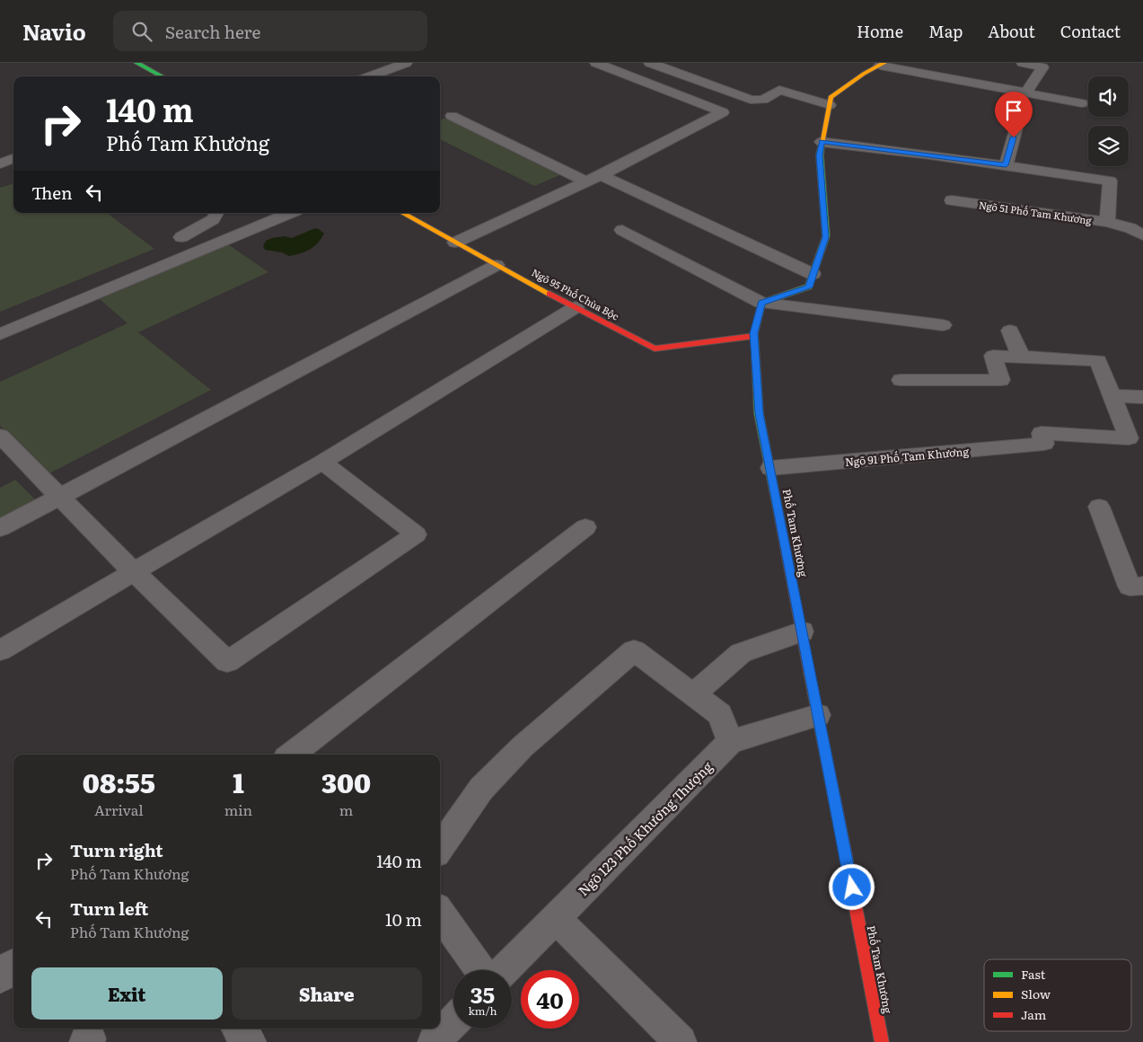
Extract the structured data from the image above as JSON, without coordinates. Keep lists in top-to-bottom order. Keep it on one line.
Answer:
{"streets":{"street":["Ngõ 95 Phố Chùa Bộc","Phố Tam Khương"],"lane":["Ngõ 51 Phố Tam Khương","Ngõ 91 Phố Tam Khương","Ngõ 123 Phố Khương Thượng"]},"crossings":[["Ngõ 95 Phố Chùa Bộc","Phố Tam Khương"],["Ngõ 91 Phố Tam Khương","Phố Tam Khương"],["Phố Tam Khương","Ngõ 123 Phố Khương Thượng"]],"legend":["Fast","Slow","Jam"],"page":{"header":"Navio","search":"Search here","nav":["Home","Map","About","Contact"],"turn":["140 m","Phố Tam Khương"],"then":"Then","eta":["08:55","Arrival","1","min","300","m"],"list":[{"name":"Turn right","note":"Phố Tam Khương","value":"140 m"},{"name":"Turn left","note":"Phố Tam Khương","value":"10 m"}],"buttons":["Exit","Share"],"speed":"35 km/h","limit":"40"}}
